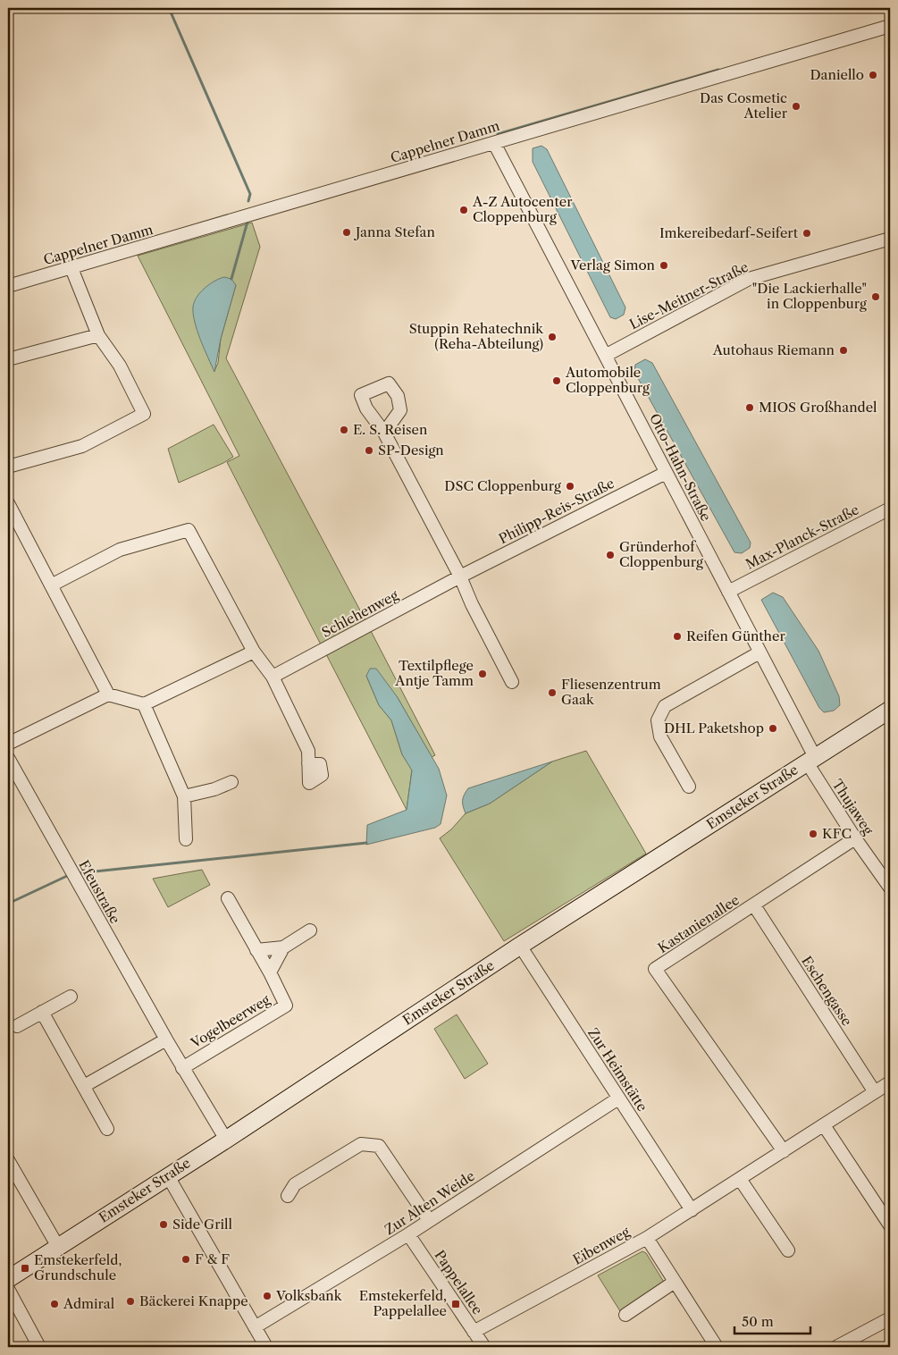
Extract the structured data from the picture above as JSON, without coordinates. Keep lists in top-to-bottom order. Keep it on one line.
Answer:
{"streets":{"street":["Cappelner Damm","Lise-Meitner-Straße","Otto-Hahn-Straße","Philipp-Reis-Straße","Max-Planck-Straße","Schlehenweg","Emsteker Straße","Thujaweg","Efeustraße","Kastanienallee","Eschengasse","Vogelbeerweg","Zur Heimstätte","Zur Alten Weide","Eibenweg","Pappelallee"]},"crossings":[["Cappelner Damm","Otto-Hahn-Straße"],["Lise-Meitner-Straße","Otto-Hahn-Straße"],["Otto-Hahn-Straße","Philipp-Reis-Straße"],["Otto-Hahn-Straße","Max-Planck-Straße"],["Otto-Hahn-Straße","Emsteker Straße"],["Otto-Hahn-Straße","Thujaweg"],["Philipp-Reis-Straße","Schlehenweg"],["Emsteker Straße","Thujaweg"],["Emsteker Straße","Efeustraße"],["Emsteker Straße","Zur Heimstätte"],["Thujaweg","Kastanienallee"],["Efeustraße","Vogelbeerweg"],["Kastanienallee","Eschengasse"],["Kastanienallee","Eibenweg"],["Eschengasse","Eibenweg"],["Zur Heimstätte","Zur Alten Weide"],["Zur Heimstätte","Eibenweg"],["Zur Alten Weide","Pappelallee"],["Eibenweg","Pappelallee"]],"places":{"other":["Daniello","Das Cosmetic Atelier","A-Z Autocenter Cloppenburg","Janna Stefan","Imkereibedarf-Seifert","Verlag Simon","\"Die Lackierhalle\" in Cloppenburg","Stuppin Rehatechnik (Reha-Abteilung)","Autohaus Riemann","Automobile Cloppenburg","MIOS Großhandel","E. S. Reisen","SP-Design","DSC Cloppenburg","Gründerhof Cloppenburg","Reifen Günther","Textilpflege Antje Tamm","Fliesenzentrum Gaak","DHL Paketshop","KFC","Side Grill","F & F","Volksbank","Bäckerei Knappe","Admiral"],"transit":["Emstekerfeld, Grundschule","Emstekerfeld, Pappelallee"]},"scale_bar":"50 m"}
